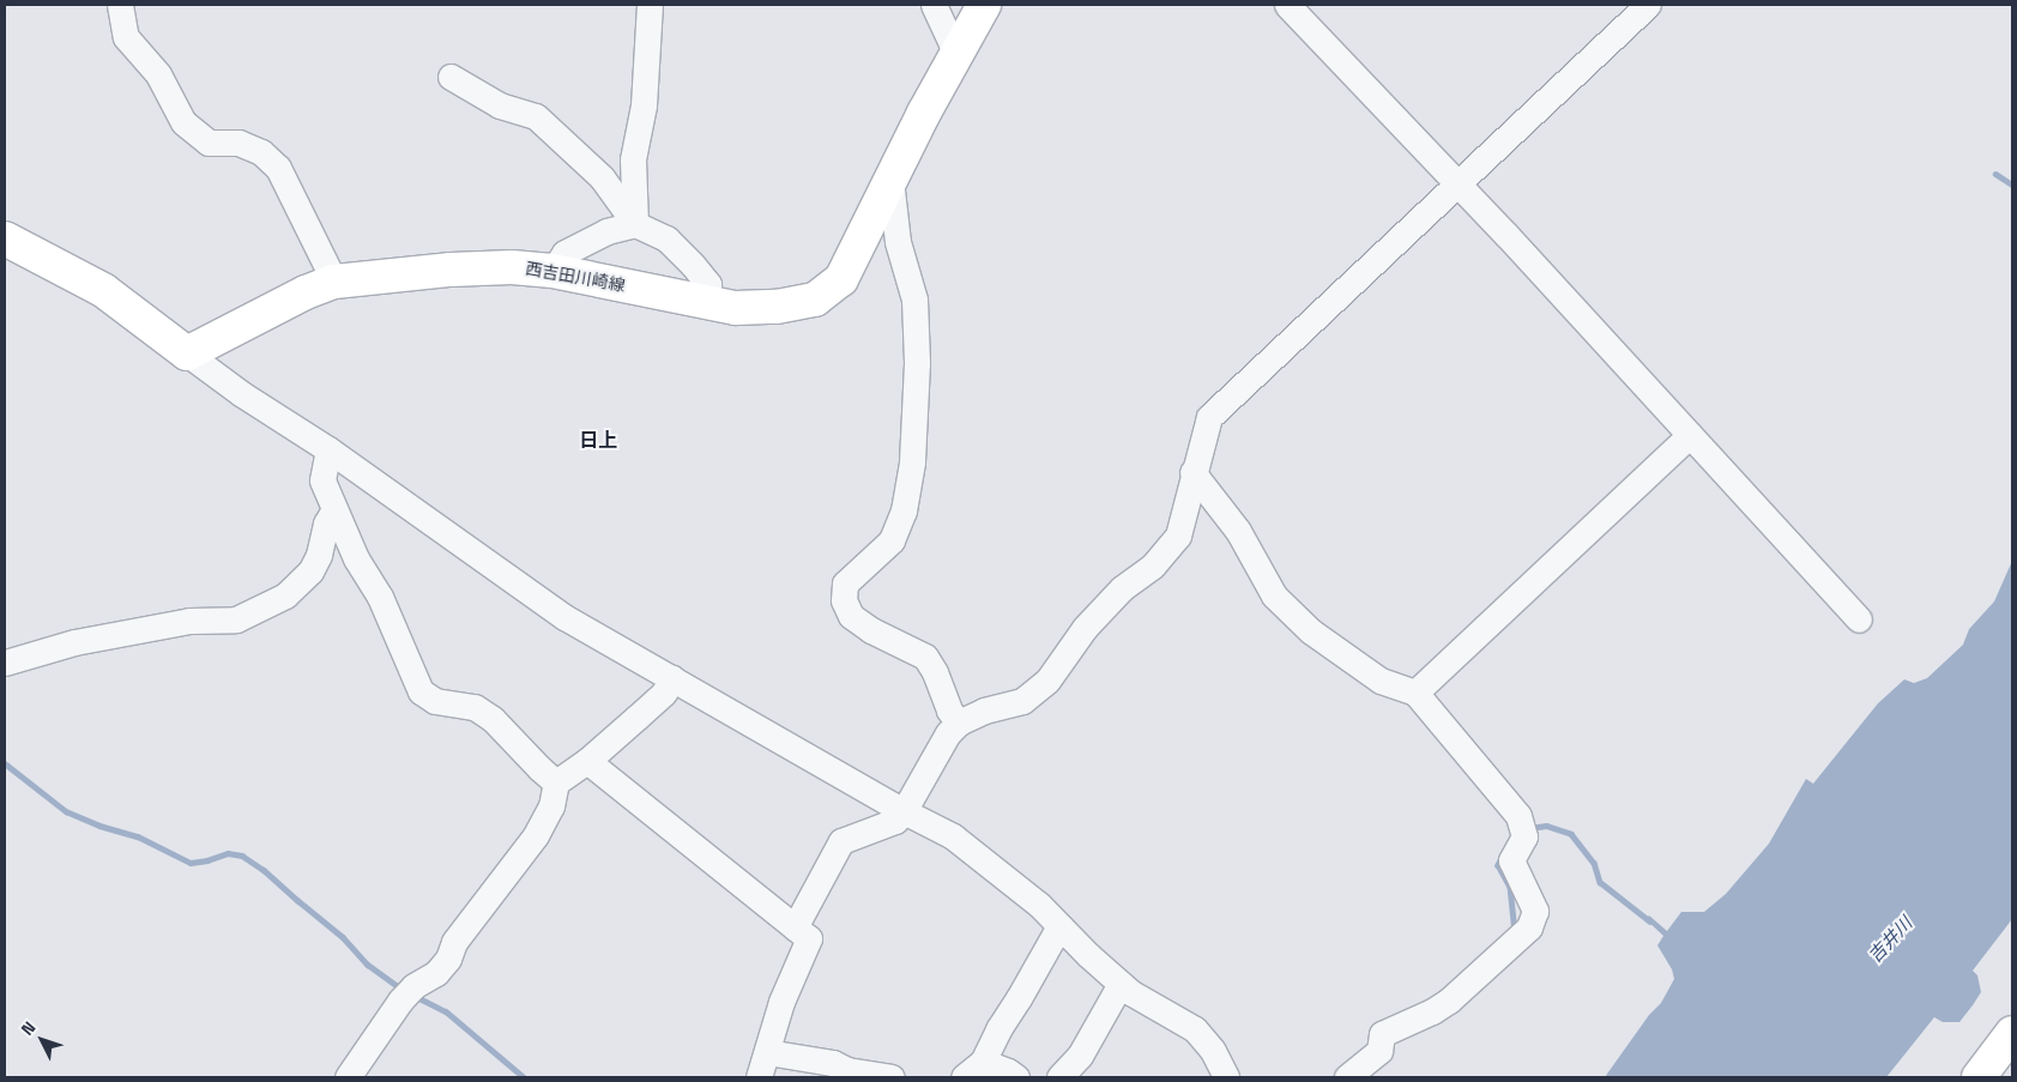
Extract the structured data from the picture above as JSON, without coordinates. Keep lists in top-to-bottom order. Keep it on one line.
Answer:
{"streets":{"main road":["西吉田川崎線"]},"districts":["日上"],"water":["吉井川"],"north":"top left"}
